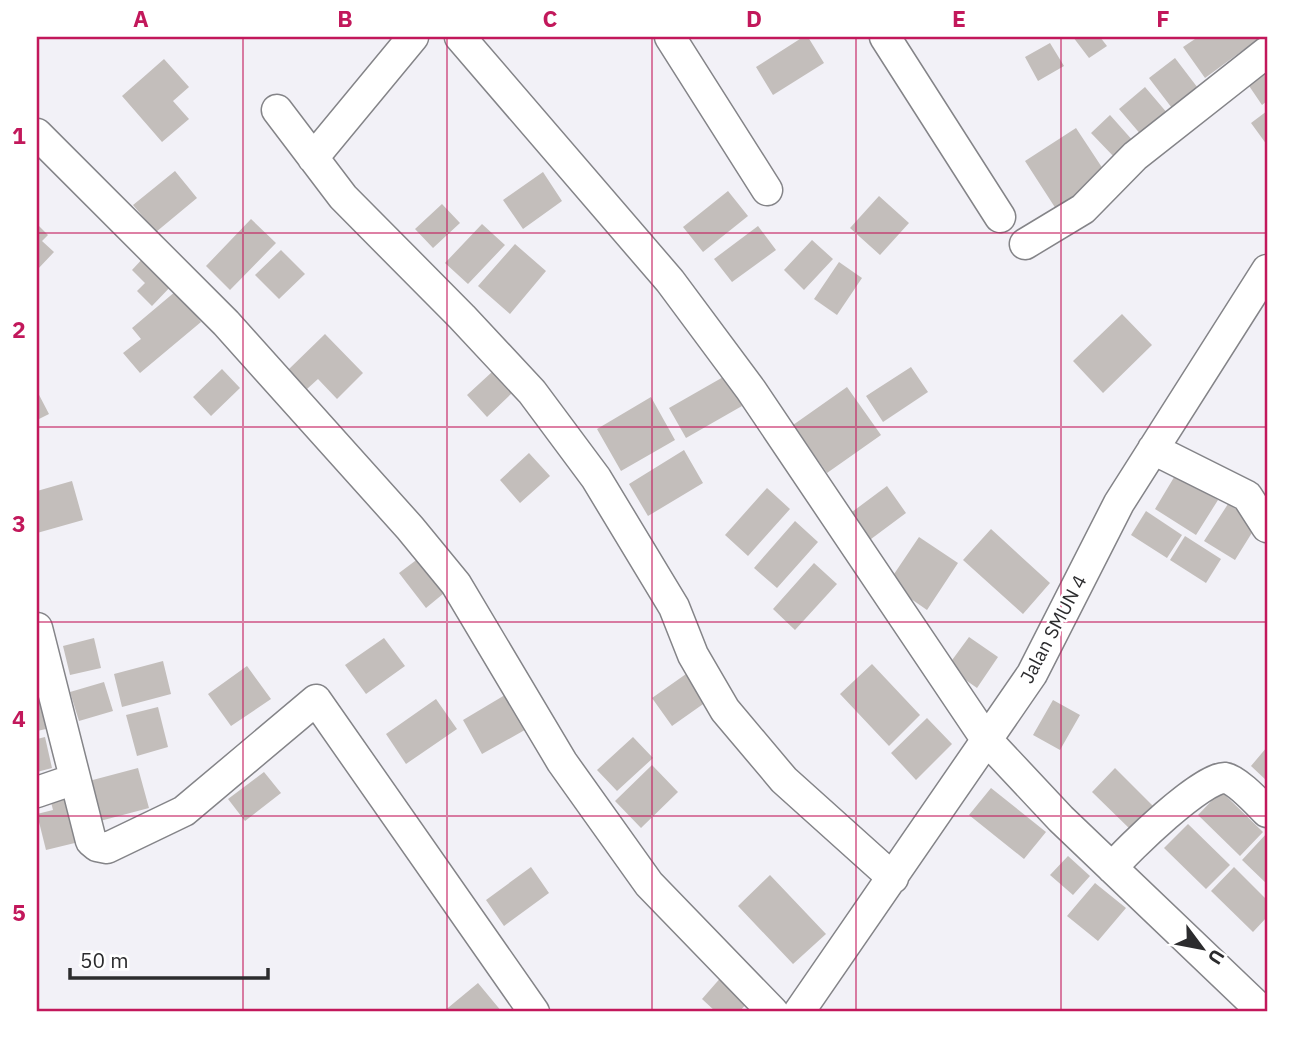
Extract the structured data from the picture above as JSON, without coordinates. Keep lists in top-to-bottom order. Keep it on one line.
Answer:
{"streets":{"street":["Jalan SMUN 4"]},"scale_bar":"50 m","north":"bottom right","grid":{"columns":["A","B","C","D","E","F"],"rows":["1","2","3","4","5"]}}
